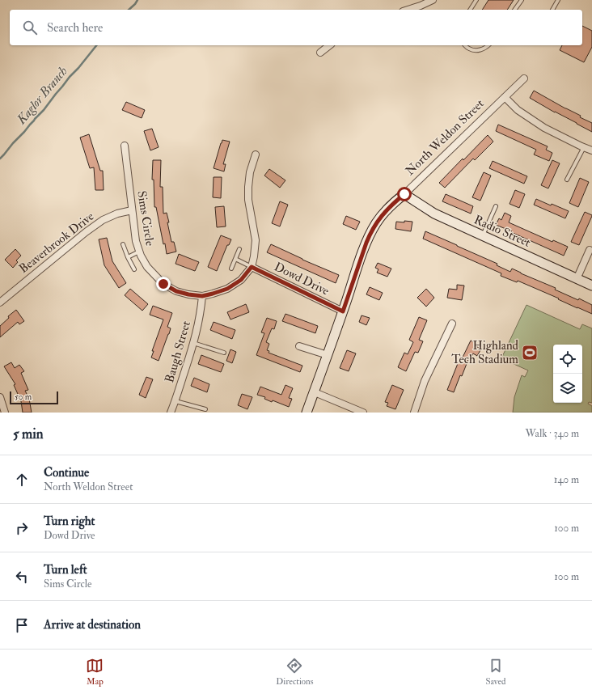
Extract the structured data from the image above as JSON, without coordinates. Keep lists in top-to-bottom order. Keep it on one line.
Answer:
{"streets":{"street":["North Weldon Street","Sims Circle","Radio Street","Beaverbrook Drive","Dowd Drive","Baugh Street"]},"crossings":[["North Weldon Street","Radio Street"],["North Weldon Street","Dowd Drive"],["Sims Circle","Beaverbrook Drive"],["Sims Circle","Dowd Drive"],["Sims Circle","Baugh Street"]],"water":["Kaglor Branch"],"places":{"sports":["Highland Tech Stadium"]},"scale_bar":"50 m","page":{"search":"Search here","scale":"50 m","heading":["5 min","Walk · 340 m"],"list":[["Continue","North Weldon Street","140 m"],["Turn right","Dowd Drive","100 m"],["Turn left","Sims Circle","100 m"],"Arrive at destination"],"nav":["Map","Directions","Saved"]}}
